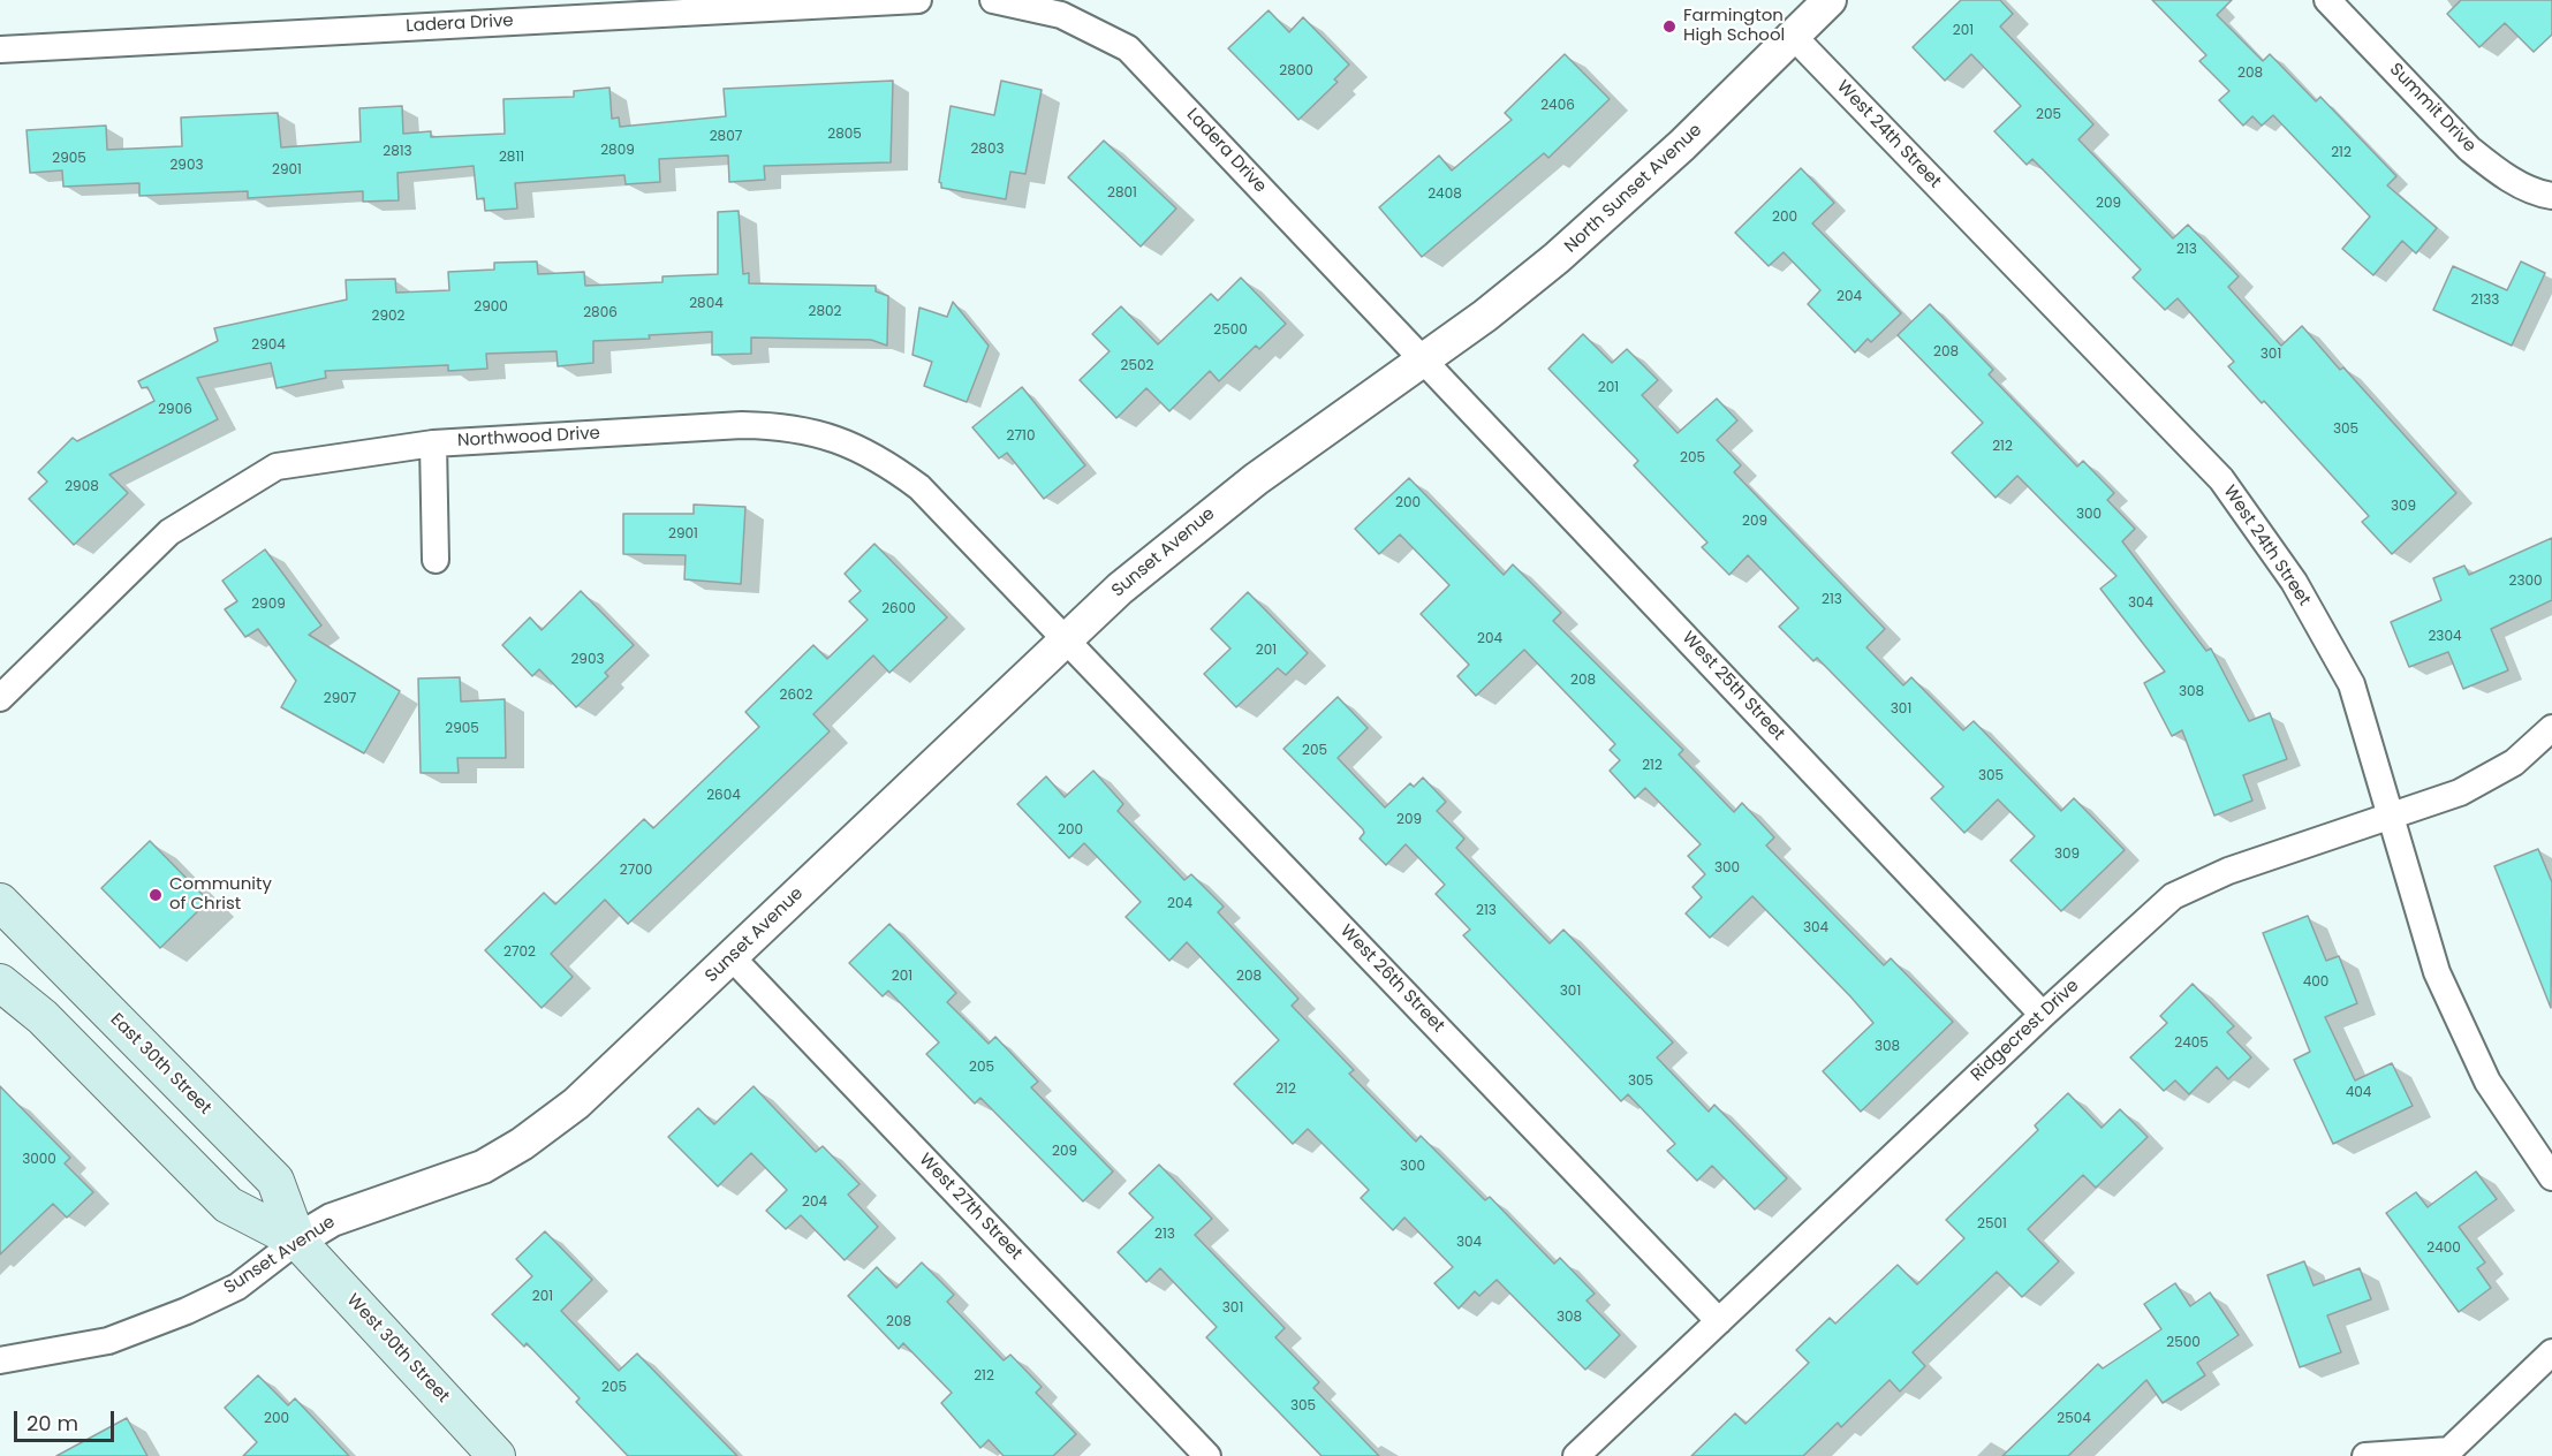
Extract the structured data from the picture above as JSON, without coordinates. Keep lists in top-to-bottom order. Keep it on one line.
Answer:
{"streets":{"main road":["East 30th Street","West 30th Street"],"street":["Ladera Drive","Summit Drive","West 24th Street","North Sunset Avenue","Northwood Drive","Sunset Avenue","West 25th Street","West 26th Street","Ridgecrest Drive","West 27th Street"]},"crossings":[["Ladera Drive","North Sunset Avenue"],["Ladera Drive","Sunset Avenue"],["Ladera Drive","West 25th Street"],["West 24th Street","North Sunset Avenue"],["West 24th Street","Ridgecrest Drive"],["North Sunset Avenue","Sunset Avenue"],["North Sunset Avenue","West 25th Street"],["Northwood Drive","Sunset Avenue"],["Northwood Drive","West 26th Street"],["Sunset Avenue","West 25th Street"],["Sunset Avenue","West 26th Street"],["Sunset Avenue","East 30th Street"],["Sunset Avenue","West 27th Street"],["Sunset Avenue","West 30th Street"],["West 25th Street","Ridgecrest Drive"],["West 26th Street","Ridgecrest Drive"],["East 30th Street","West 30th Street"]],"places":["Farmington High School","Community of Christ"],"house_numbers":["201","2800","208","2406","205","2805","2807","2803","2809","2813","212","2811","2905","2903","2901","2801","2408","209","200","213","204","2133","2804","2900","2802","2806","2902","2500","2904","208","301","2502","201","2906","305","2710","212","205","2908","200","309","300","209","2901","2300","213","304","2909","2600","2304","204","201","2903","208","308","2602","2907","301","2905","205","212","305","2604","209","200","309","300","2700","204","213","304","2702","201","208","400","301","2405","308","205","305","212","404","209","3000","300","204","2501","213","304","2400","201","301","308","208","2500","212","205","305","200","2504"],"scale_bar":"20 m"}
